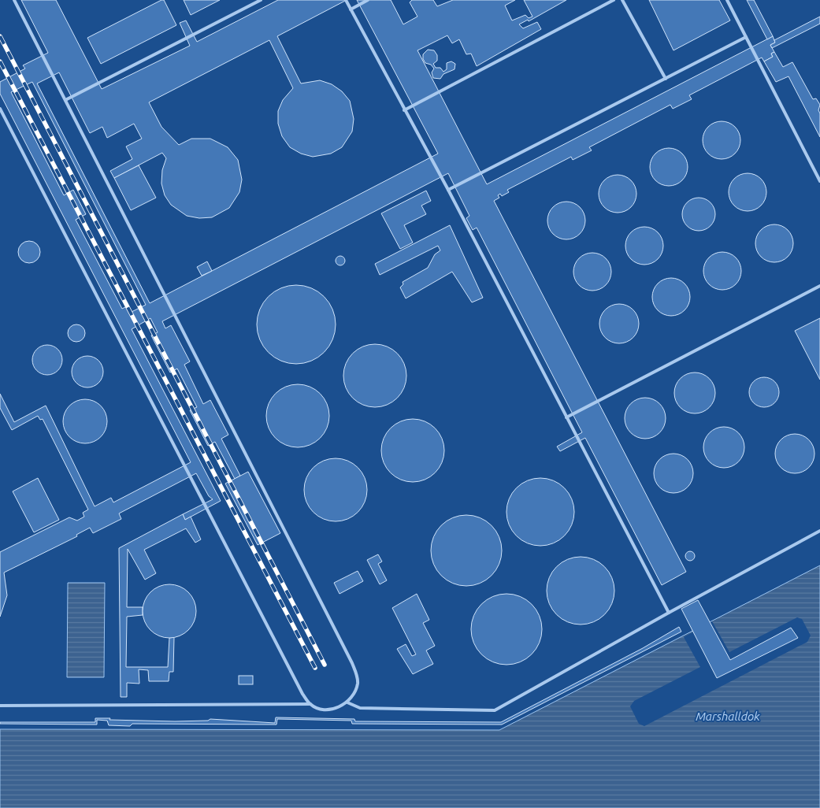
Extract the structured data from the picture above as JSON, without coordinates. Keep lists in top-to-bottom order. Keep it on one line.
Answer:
{"water":["Marshalldok"]}
